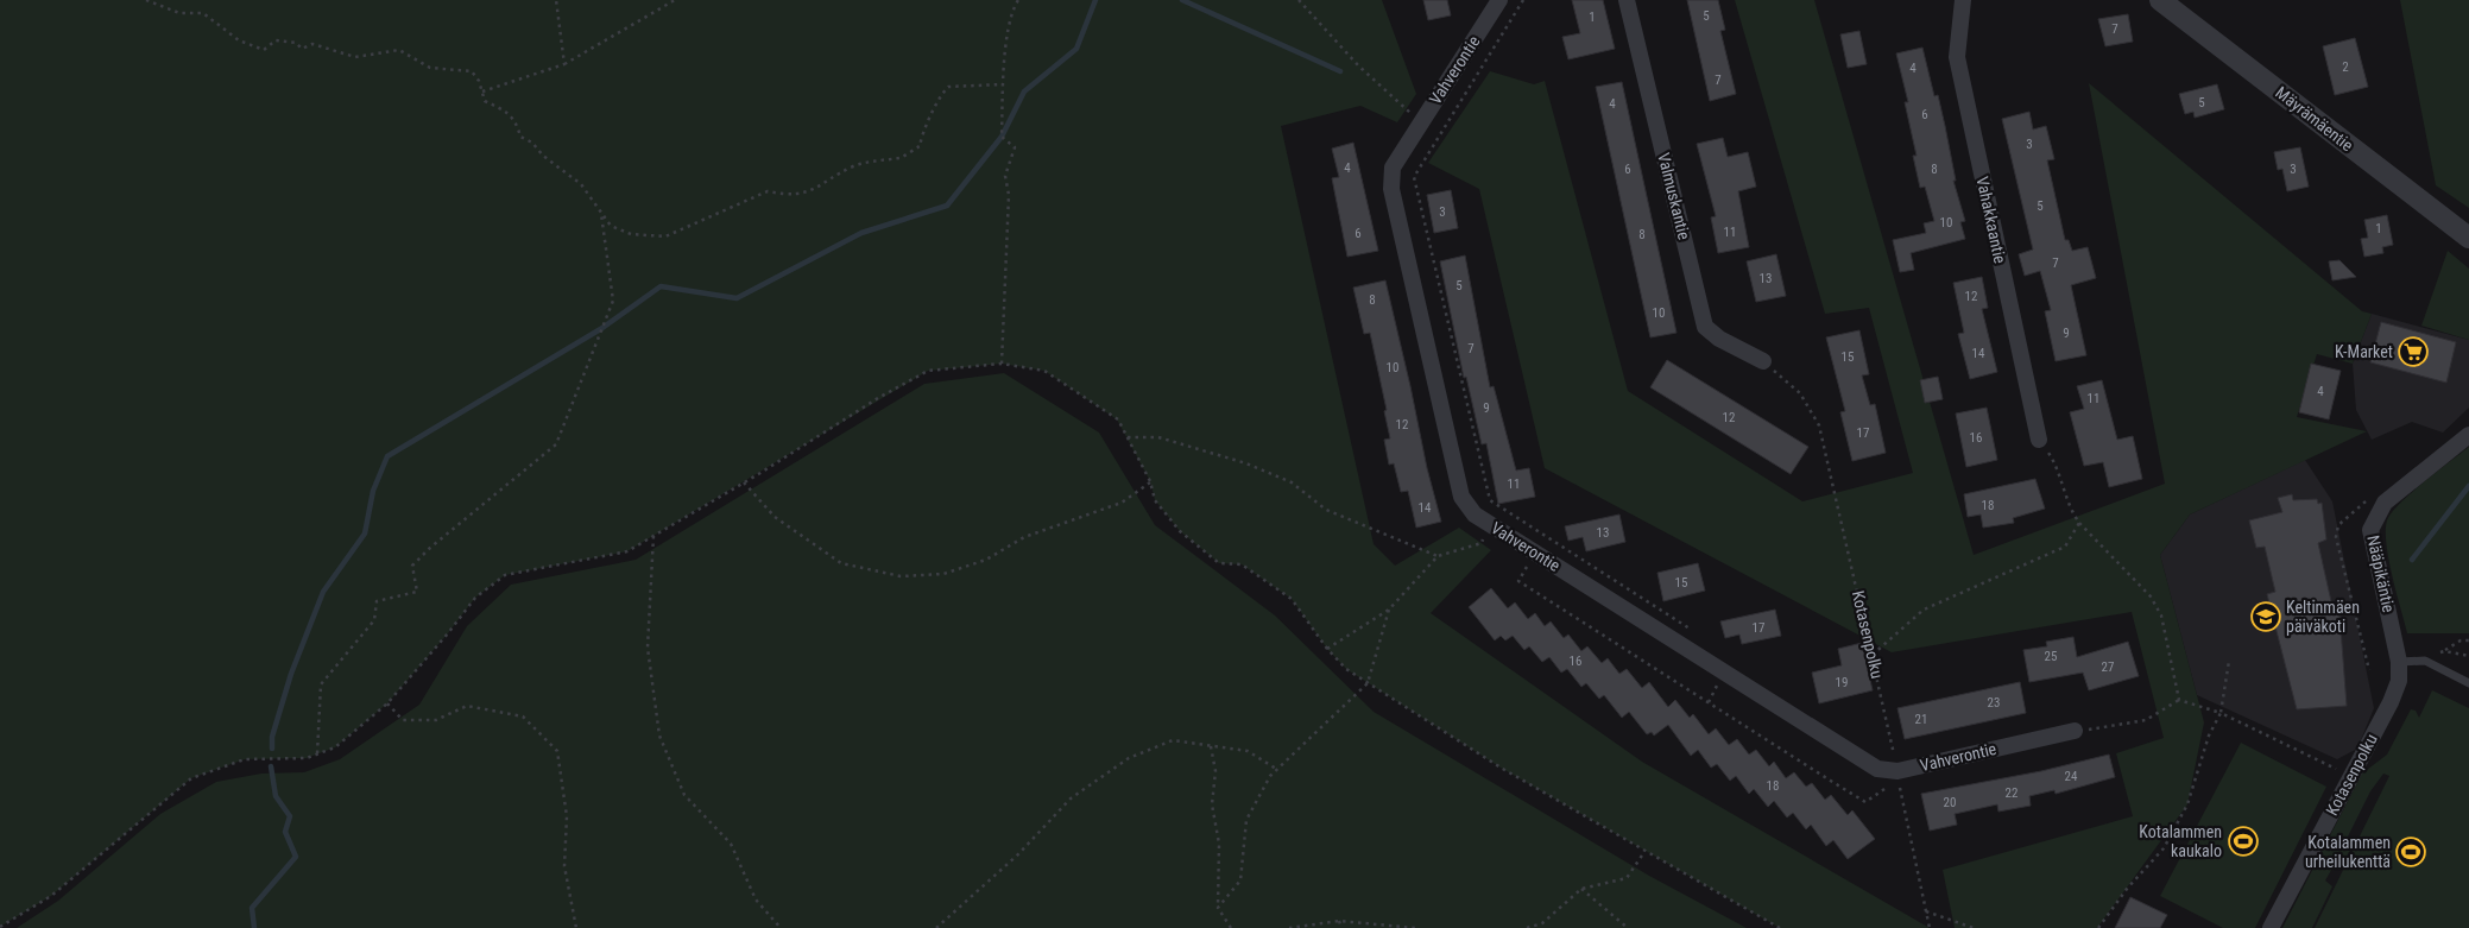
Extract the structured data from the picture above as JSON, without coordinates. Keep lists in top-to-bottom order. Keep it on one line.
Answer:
{"streets":{"street":["Vahverontie","Mäyrämäentie","Valmuskantie","Vahakkaantie","Nääpikäntie","Kotasenpolku"]},"crossings":[["Vahverontie","Kotasenpolku"],["Valmuskantie","Kotasenpolku"],["Nääpikäntie","Kotasenpolku"]],"places":{"supermarket":["K-Market"],"school or university":["Keltinmäen päiväkoti"],"sports":["Kotalammen kaukalo","Kotalammen urheilukenttä"]},"house_numbers":["5","1","7","2","4","7","5","4","6","3","4","6","8","3","5","3","10","1","11","6","8","7","13","5","12","8","10","9","7","14","15","10","4","11","9","12","12","17","16","11","18","14","13","15","17","25","16","27","19","23","21","24","18","22","20"]}
